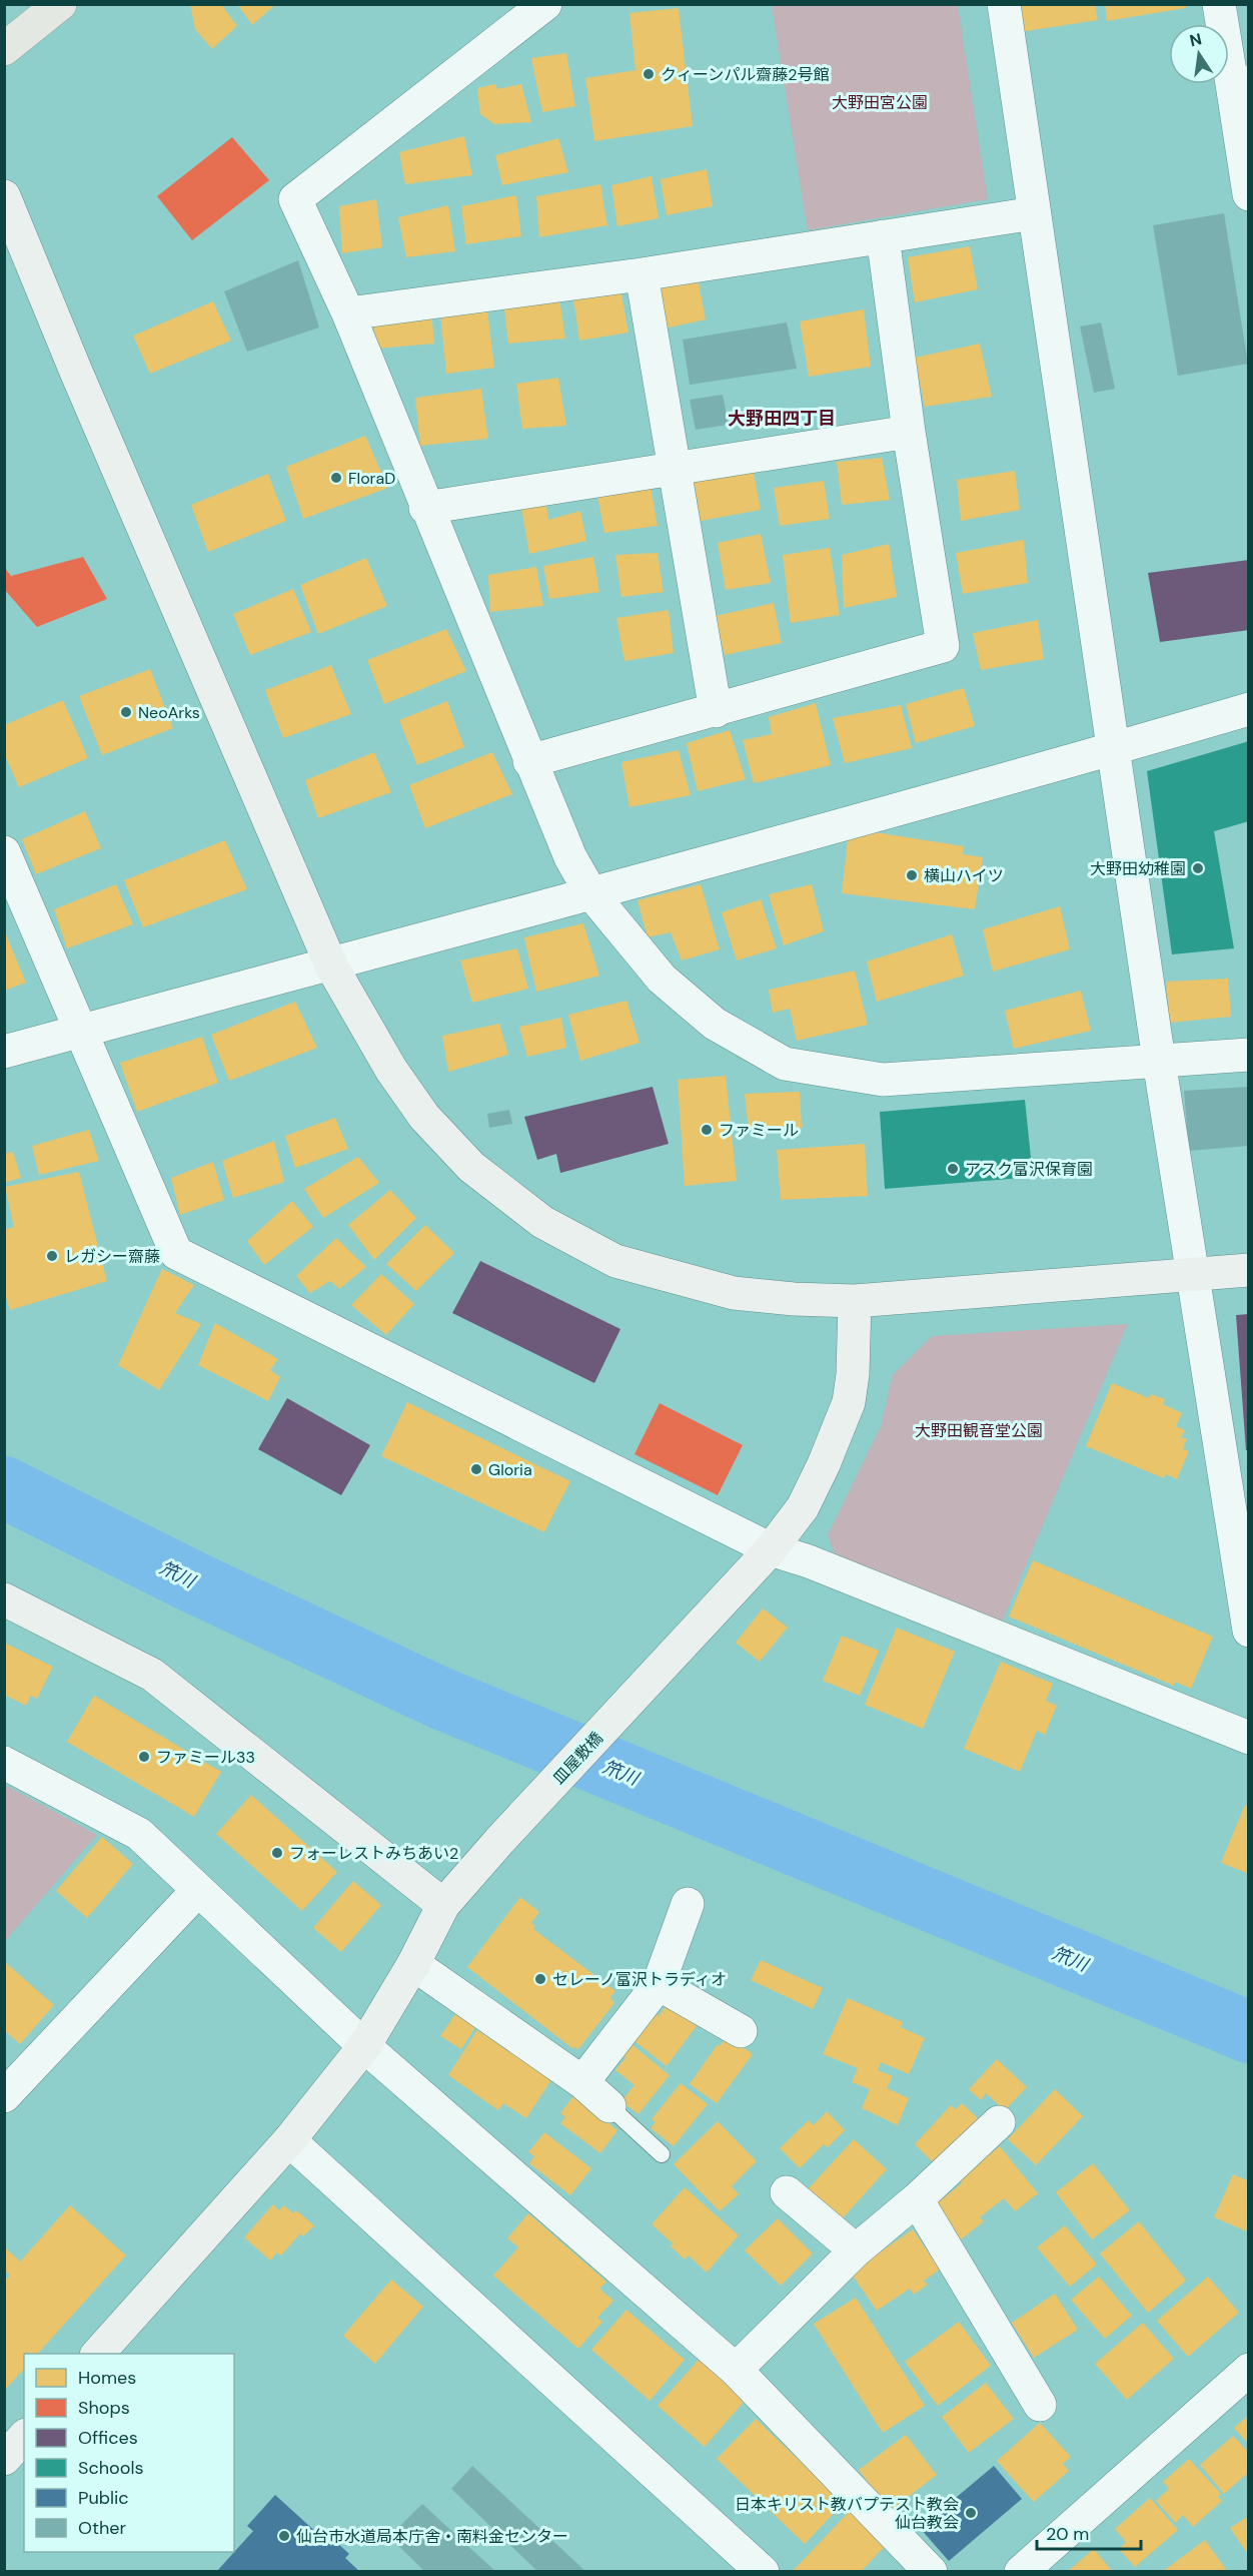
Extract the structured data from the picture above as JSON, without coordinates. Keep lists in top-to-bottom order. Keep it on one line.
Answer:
{"streets":{"street":["皿屋敷橋"]},"districts":["大野田四丁目"],"water":["笊川"],"parks":["大野田宮公園","大野田観音堂公園"],"places":["クィーンパル齋藤2号館","FloraD","NeoArks","大野田幼稚園","横山ハイツ","ファミール","アスク富沢保育園","レガシー齋藤","Gloria","ファミール33","フォーレストみちあい2","セレーノ富沢トラディオ","日本キリスト教バプテスト教会 仙台教会","仙台市水道局本庁舎・南料金センター"],"legend":["Homes","Shops","Offices","Schools","Public","Other"],"scale_bar":"20 m","north":"top"}
